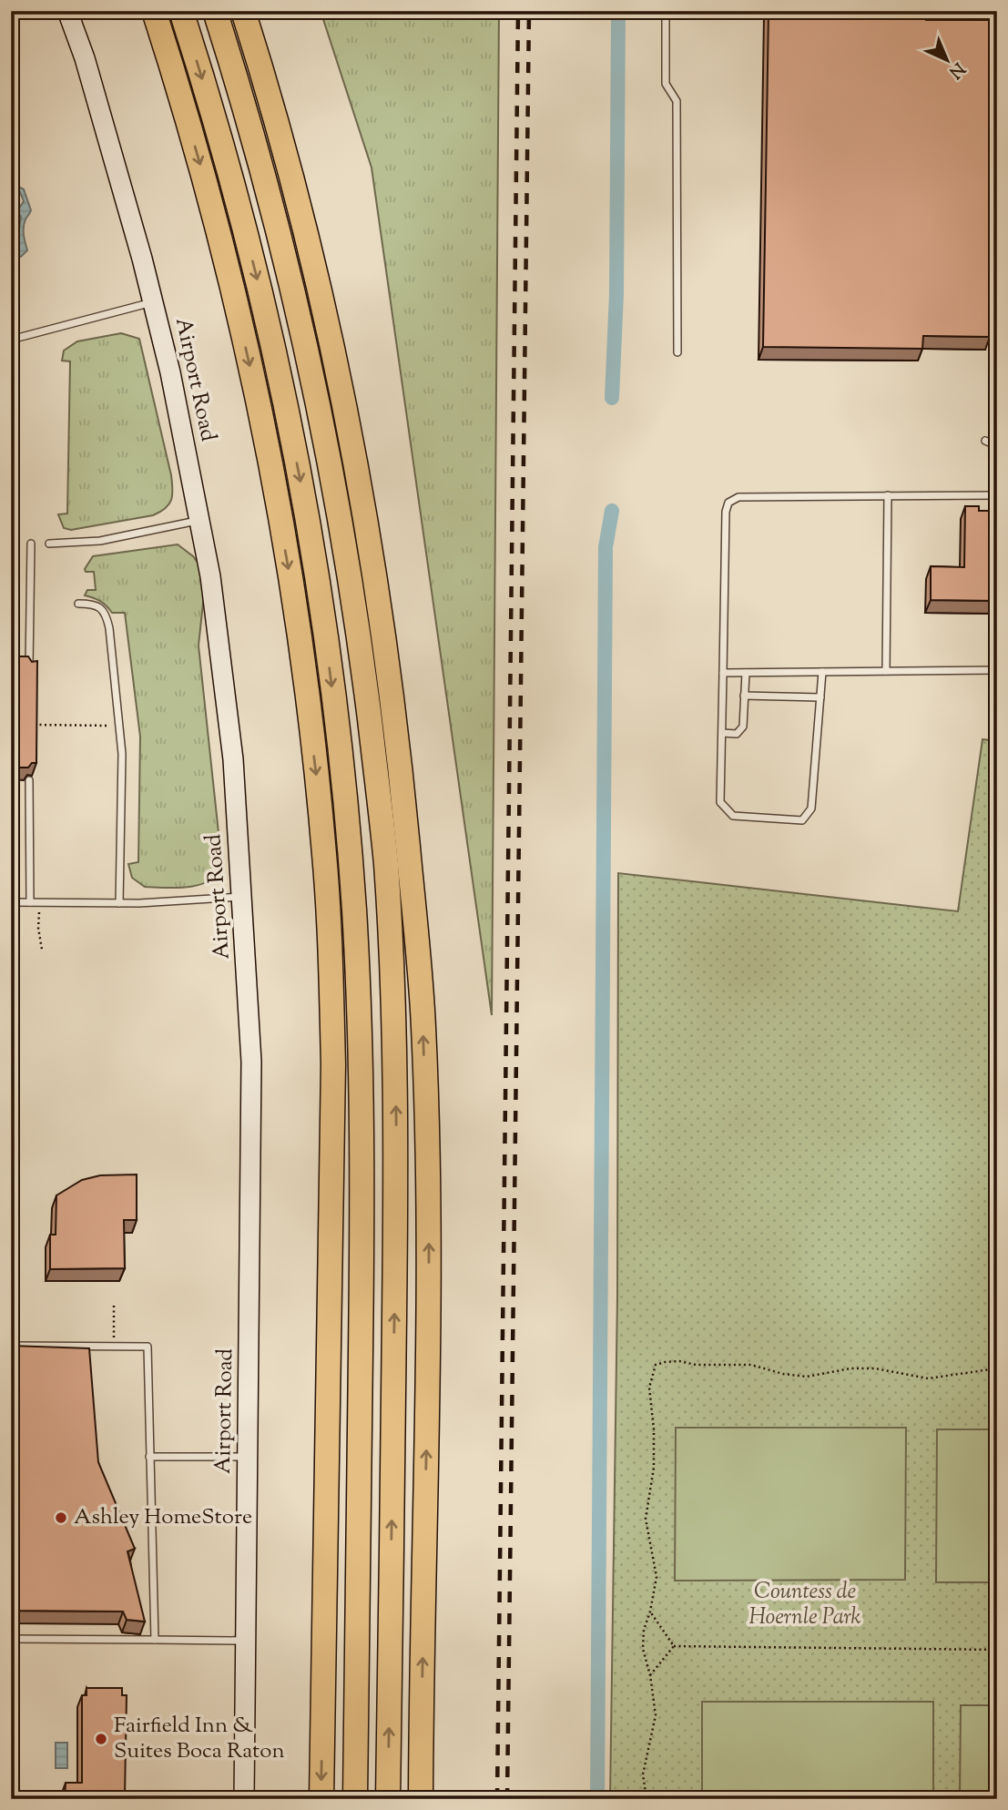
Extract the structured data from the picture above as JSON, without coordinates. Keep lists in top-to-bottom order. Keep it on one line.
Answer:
{"streets":{"street":["Airport Road"]},"parks":["Countess de Hoernle Park"],"places":["Ashley HomeStore","Fairfield Inn & Suites Boca Raton"],"north":"bottom right"}
